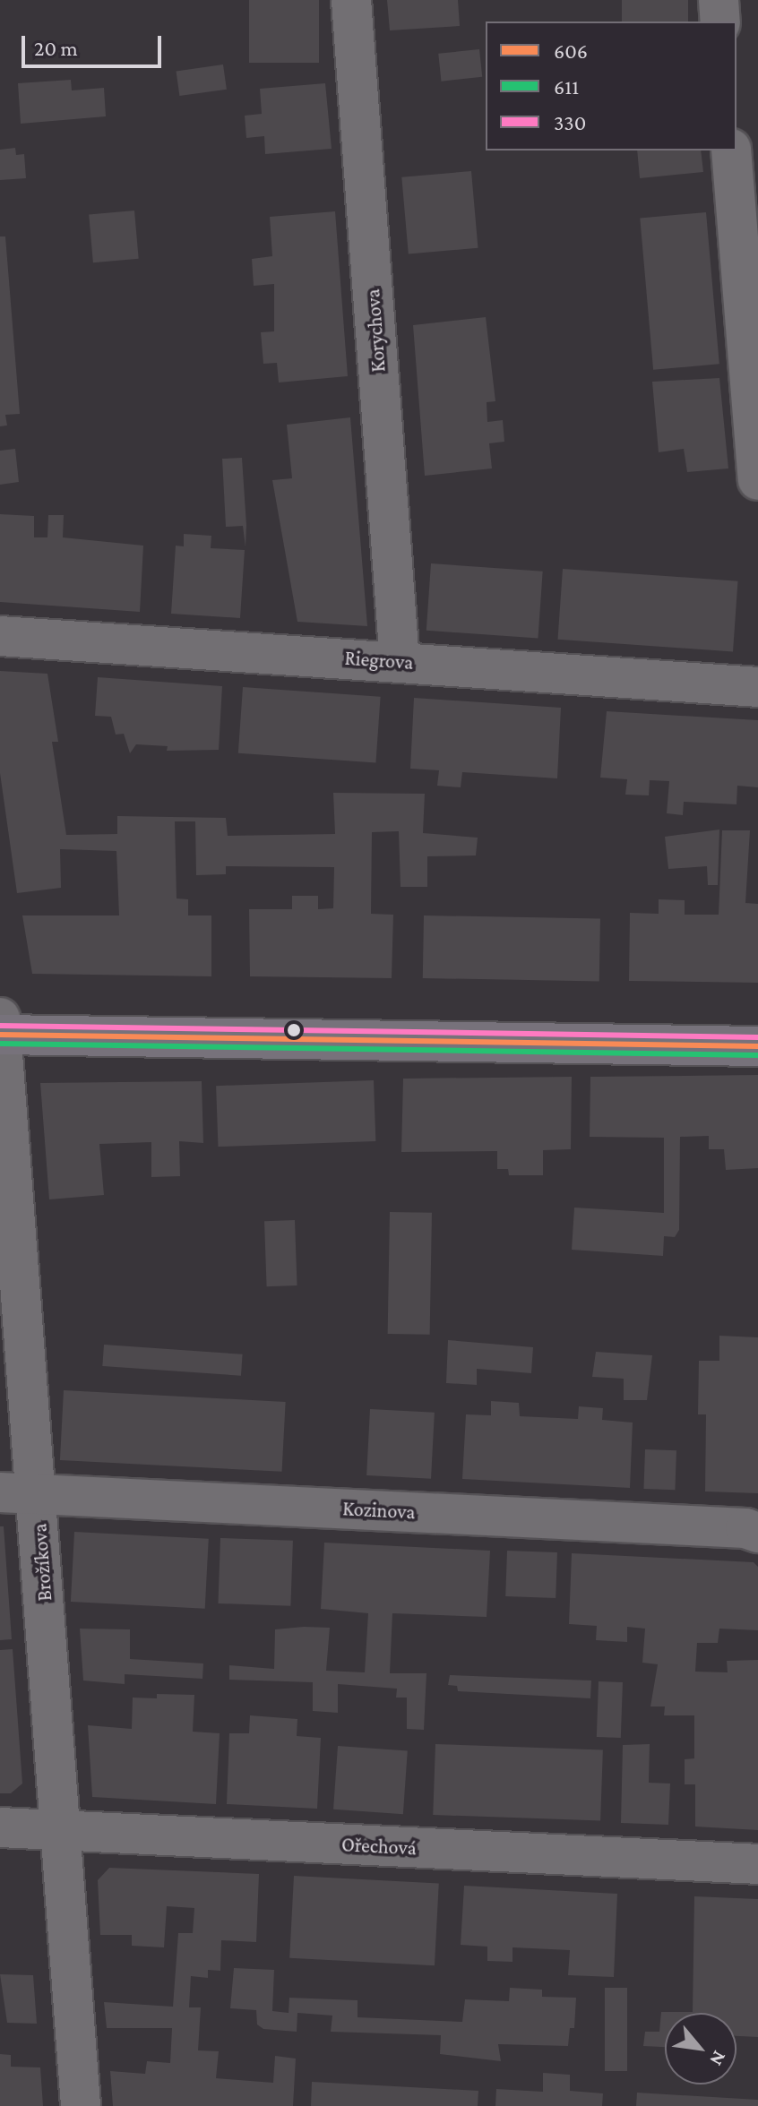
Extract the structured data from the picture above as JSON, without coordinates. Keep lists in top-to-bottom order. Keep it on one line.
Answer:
{"streets":{"street":["Korychova","Riegrova","Kozinova","Brožíkova","Ořechová"]},"crossings":[["Korychova","Riegrova"],["Kozinova","Brožíkova"],["Brožíkova","Ořechová"]],"lines":["transit line 330","transit line 606","transit line 611"],"legend":["606","611","330"],"scale_bar":"20 m","north":"bottom right"}
